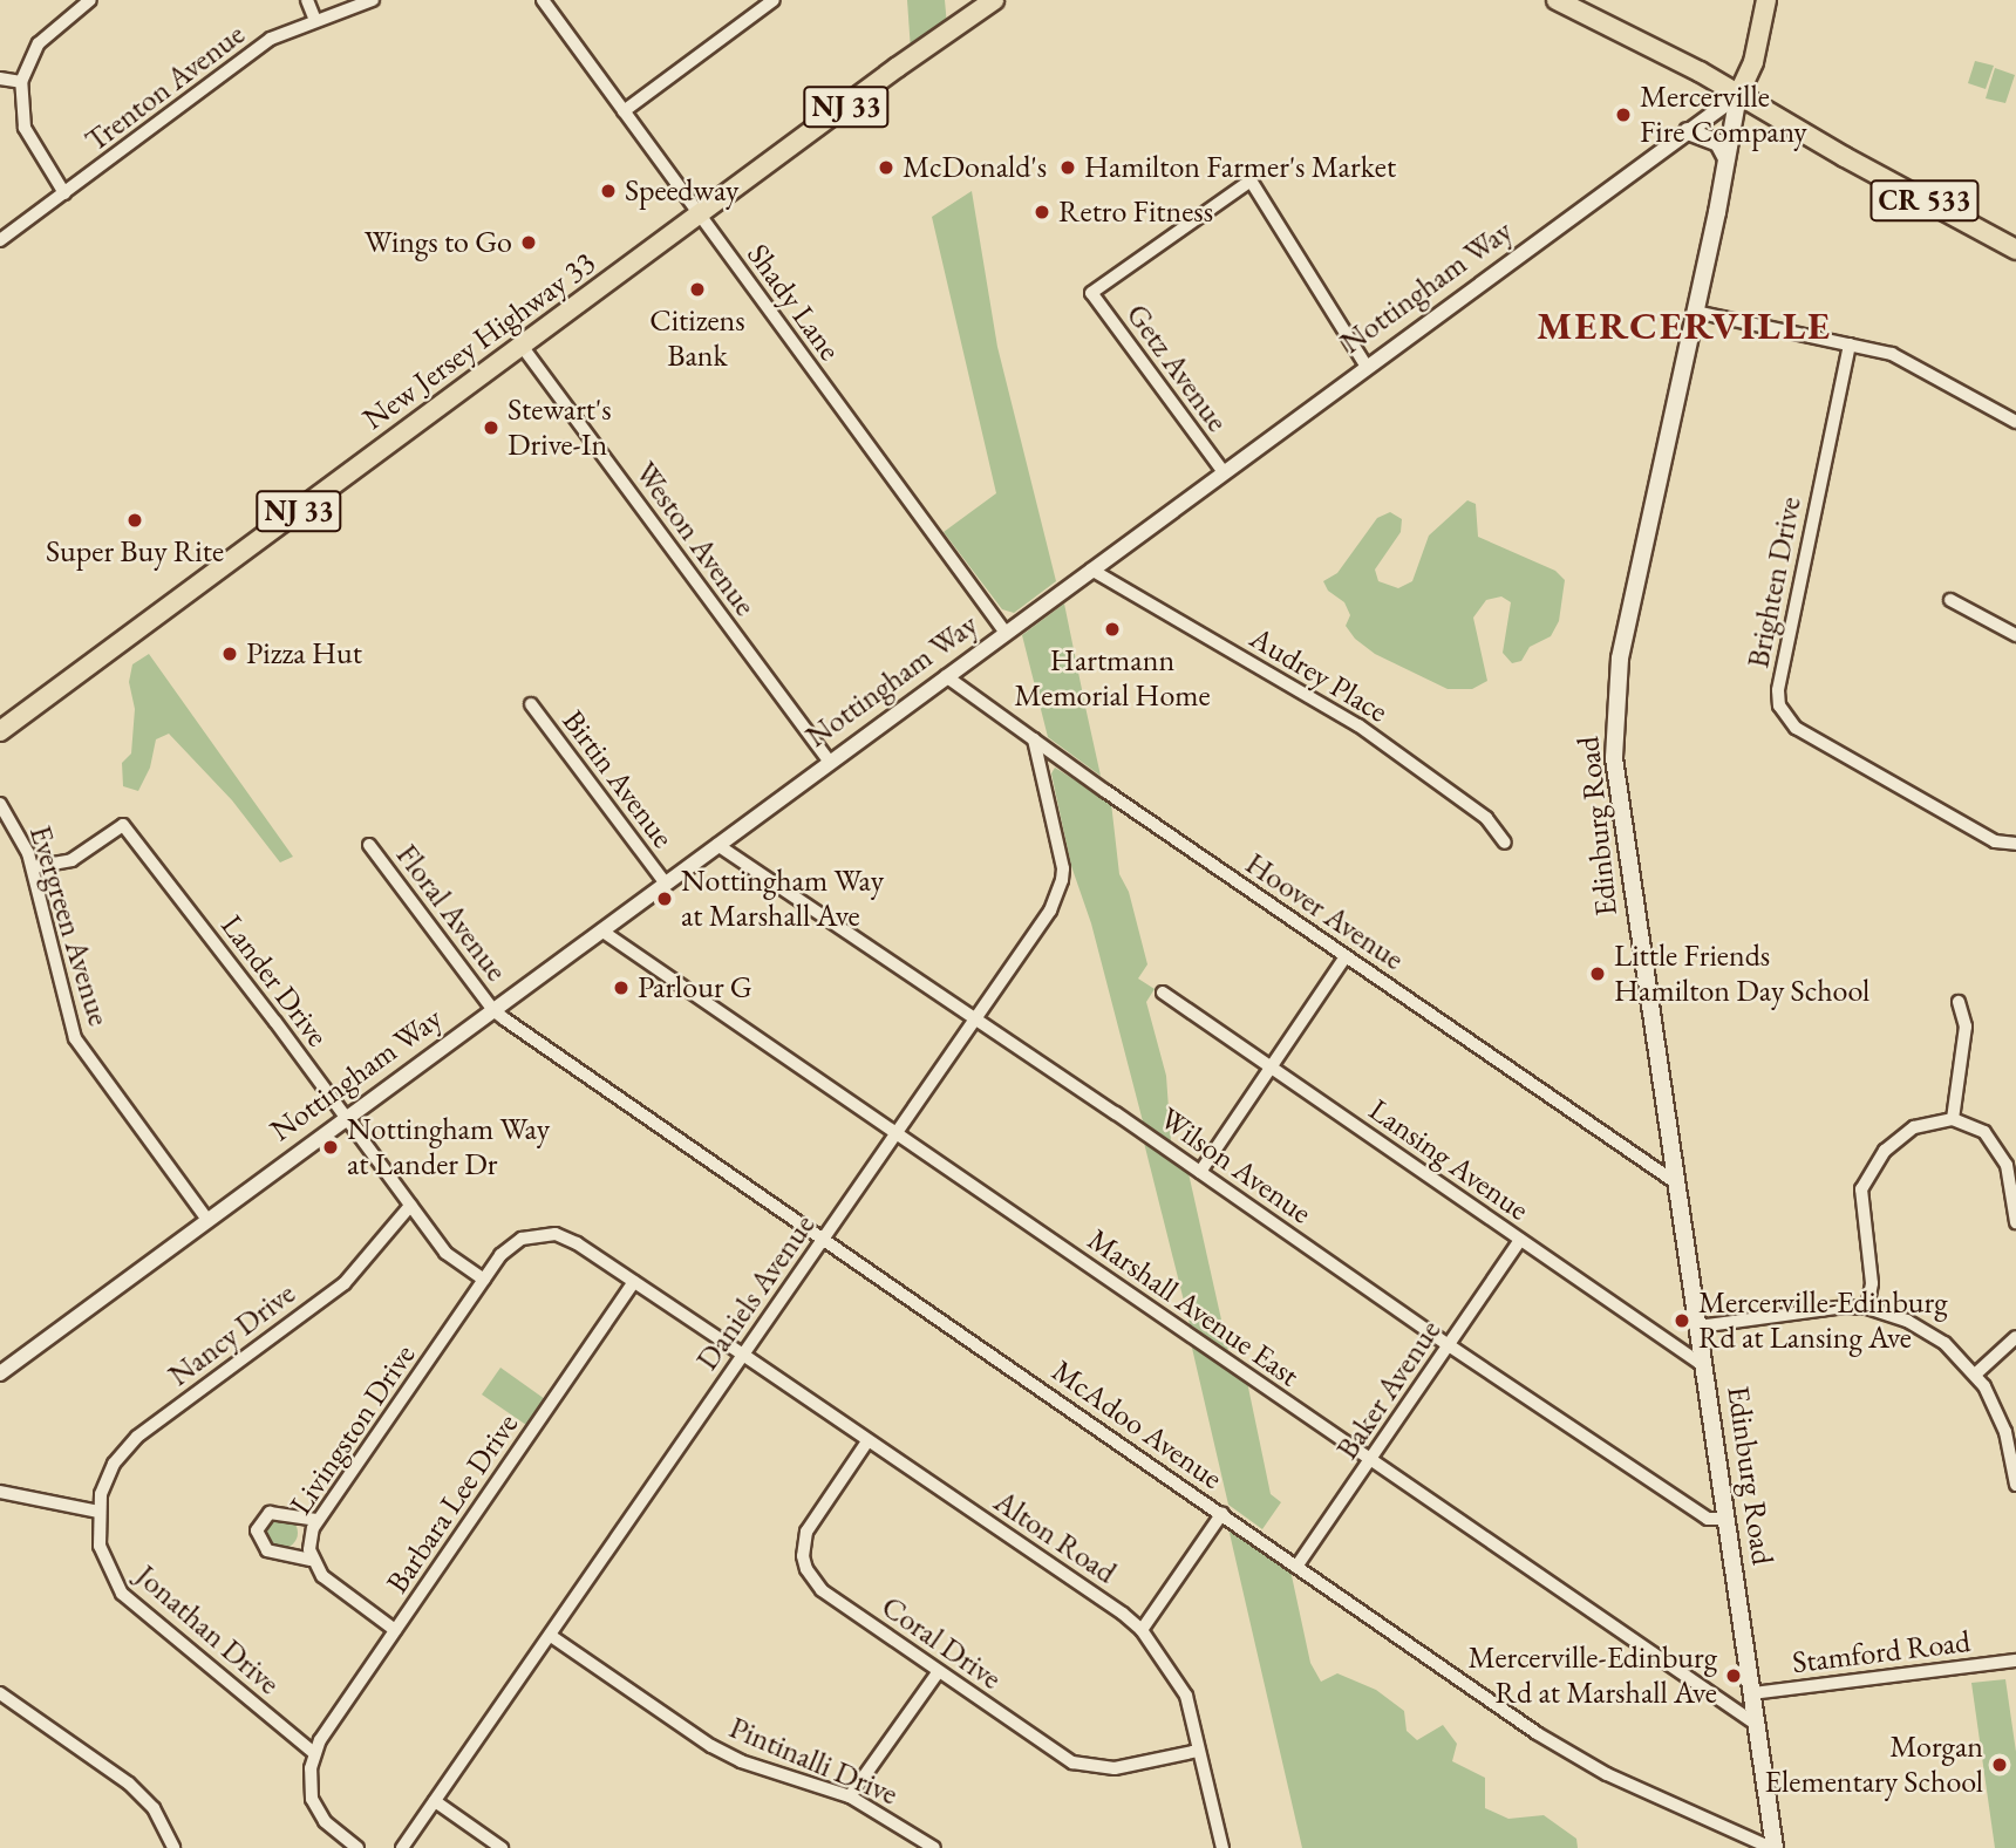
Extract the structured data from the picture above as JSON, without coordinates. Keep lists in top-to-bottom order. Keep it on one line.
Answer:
{"streets":{"main road":["NJ 33","CR 533","Nottingham Way","New Jersey Highway 33","Edinburg Road"],"street":["Trenton Avenue","Shady Lane","Getz Avenue","Weston Avenue","Brighten Drive","Audrey Place","Birtin Avenue","Hoover Avenue","Floral Avenue","Evergreen Avenue","Lander Drive","Lansing Avenue","Wilson Avenue","Daniels Avenue","Marshall Avenue East","Nancy Drive","Baker Avenue","McAdoo Avenue","Livingston Drive","Barbara Lee Drive","Alton Road","Jonathan Drive","Coral Drive","Stamford Road","Pintinalli Drive"]},"crossings":[["CR 533","Nottingham Way"],["CR 533","Edinburg Road"],["Nottingham Way","Shady Lane"],["Nottingham Way","Getz Avenue"],["Nottingham Way","Weston Avenue"],["Nottingham Way","Audrey Place"],["Nottingham Way","Birtin Avenue"],["Nottingham Way","Edinburg Road"],["Nottingham Way","Hoover Avenue"],["Nottingham Way","Floral Avenue"],["Nottingham Way","Evergreen Avenue"],["Nottingham Way","Lander Drive"],["Nottingham Way","Wilson Avenue"],["Nottingham Way","Marshall Avenue East"],["Nottingham Way","McAdoo Avenue"],["Shady Lane","New Jersey Highway 33"],["New Jersey Highway 33","Weston Avenue"],["Edinburg Road","Hoover Avenue"],["Edinburg Road","Lansing Avenue"],["Edinburg Road","Wilson Avenue"],["Edinburg Road","Marshall Avenue East"],["Edinburg Road","McAdoo Avenue"],["Edinburg Road","Stamford Road"],["Hoover Avenue","Daniels Avenue"],["Floral Avenue","McAdoo Avenue"],["Evergreen Avenue","Lander Drive"],["Lander Drive","Nancy Drive"],["Lander Drive","Livingston Drive"],["Lansing Avenue","Baker Avenue"],["Wilson Avenue","Daniels Avenue"],["Wilson Avenue","Baker Avenue"],["Daniels Avenue","Marshall Avenue East"],["Daniels Avenue","McAdoo Avenue"],["Daniels Avenue","Alton Road"],["Daniels Avenue","Pintinalli Drive"],["Marshall Avenue East","Baker Avenue"],["Nancy Drive","Jonathan Drive"],["Baker Avenue","McAdoo Avenue"],["Livingston Drive","Barbara Lee Drive"],["Livingston Drive","Alton Road"],["Barbara Lee Drive","Alton Road"],["Barbara Lee Drive","Jonathan Drive"],["Alton Road","Coral Drive"]],"districts":["MERCERVILLE"],"places":["Mercerville Fire Company","McDonald's","Hamilton Farmer's Market","Speedway","Retro Fitness","Wings to Go","Citizens Bank","Stewart's Drive-In","Super Buy Rite","Hartmann Memorial Home","Pizza Hut","Nottingham Way at Marshall Ave","Little Friends Hamilton Day School","Parlour G","Nottingham Way at Lander Dr","Mercerville-Edinburg Rd at Lansing Ave","Mercerville-Edinburg Rd at Marshall Ave","Morgan Elementary School"]}
